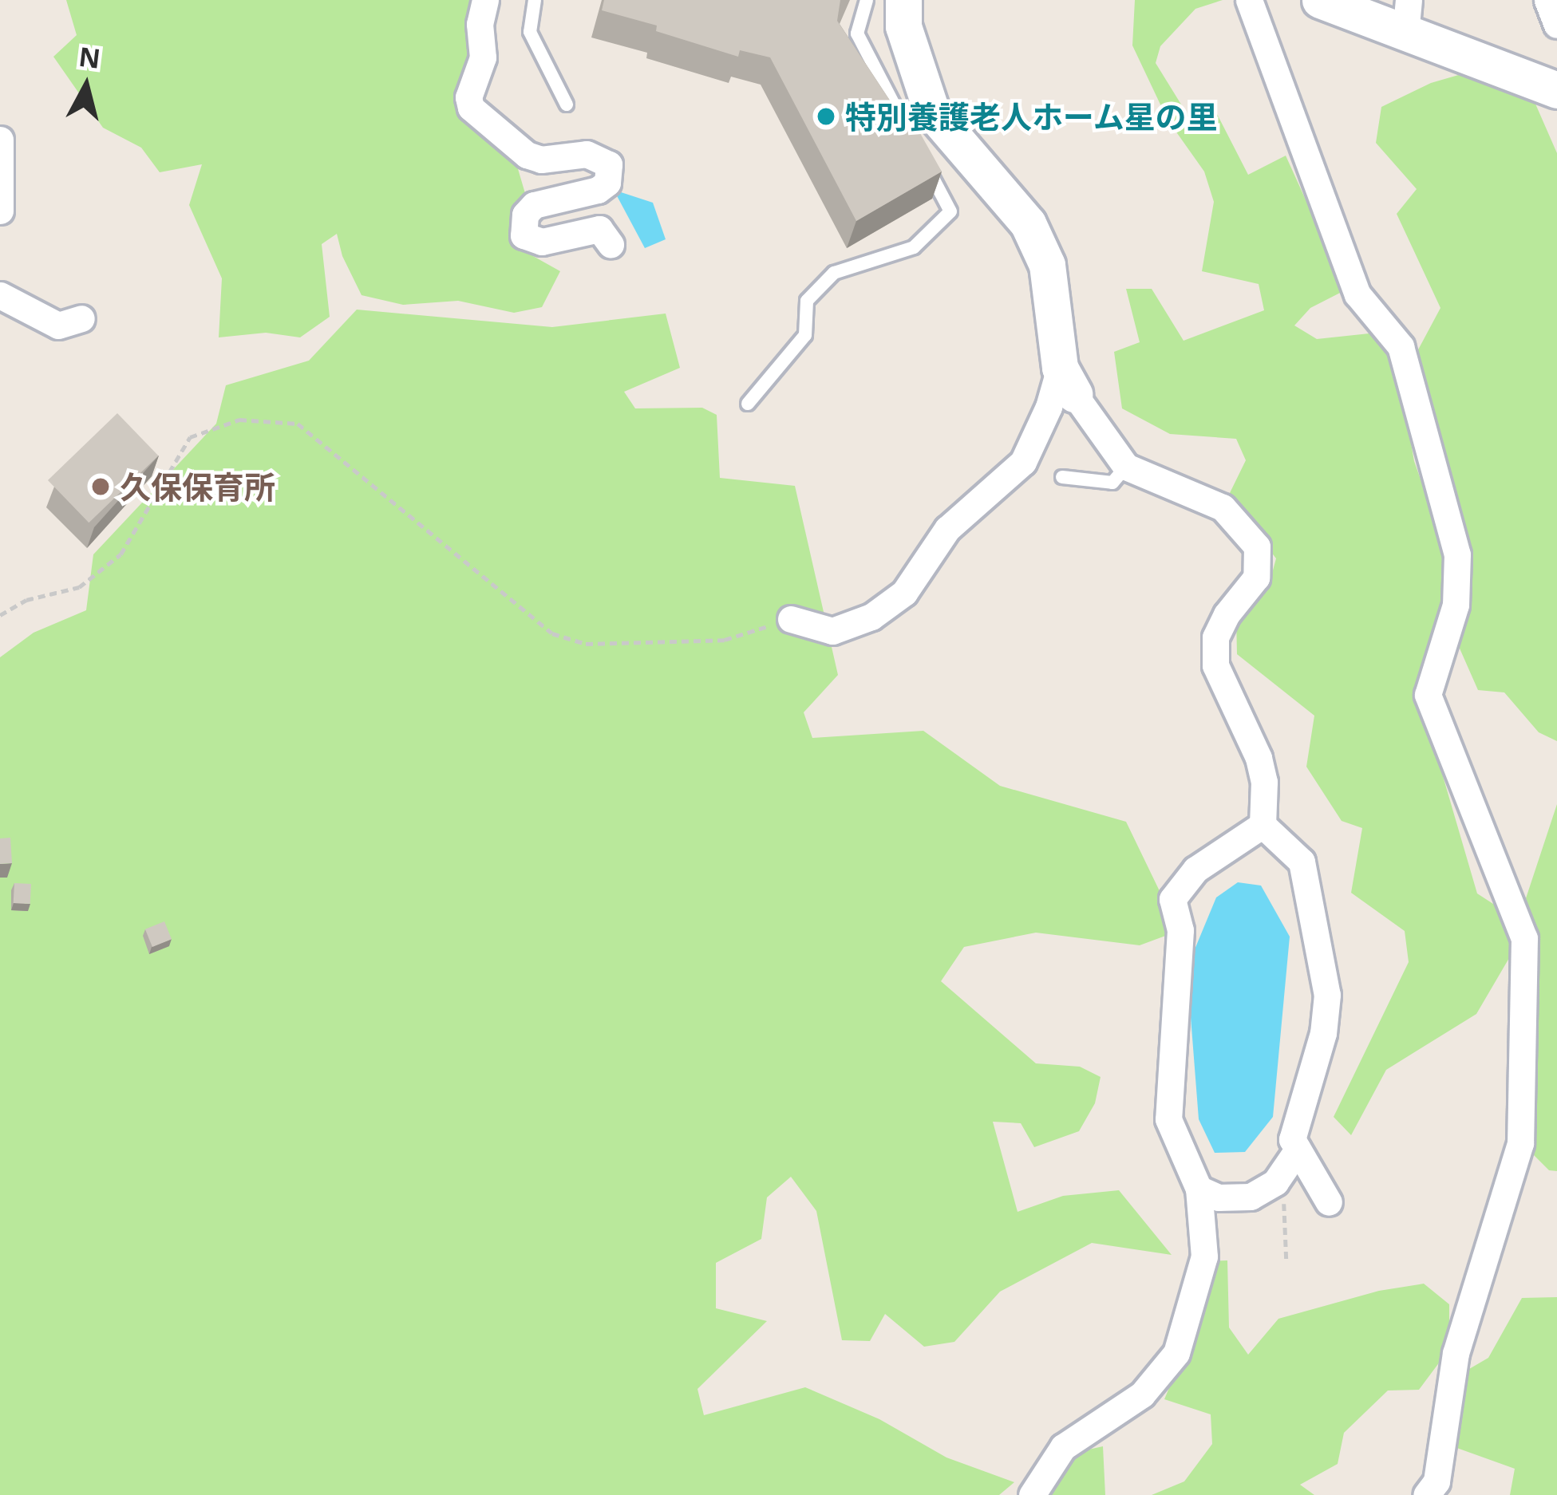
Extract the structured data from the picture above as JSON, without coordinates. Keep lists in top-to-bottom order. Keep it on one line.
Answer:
{"places":["特別養護老人ホーム星の里","久保保育所"],"north":"top"}
